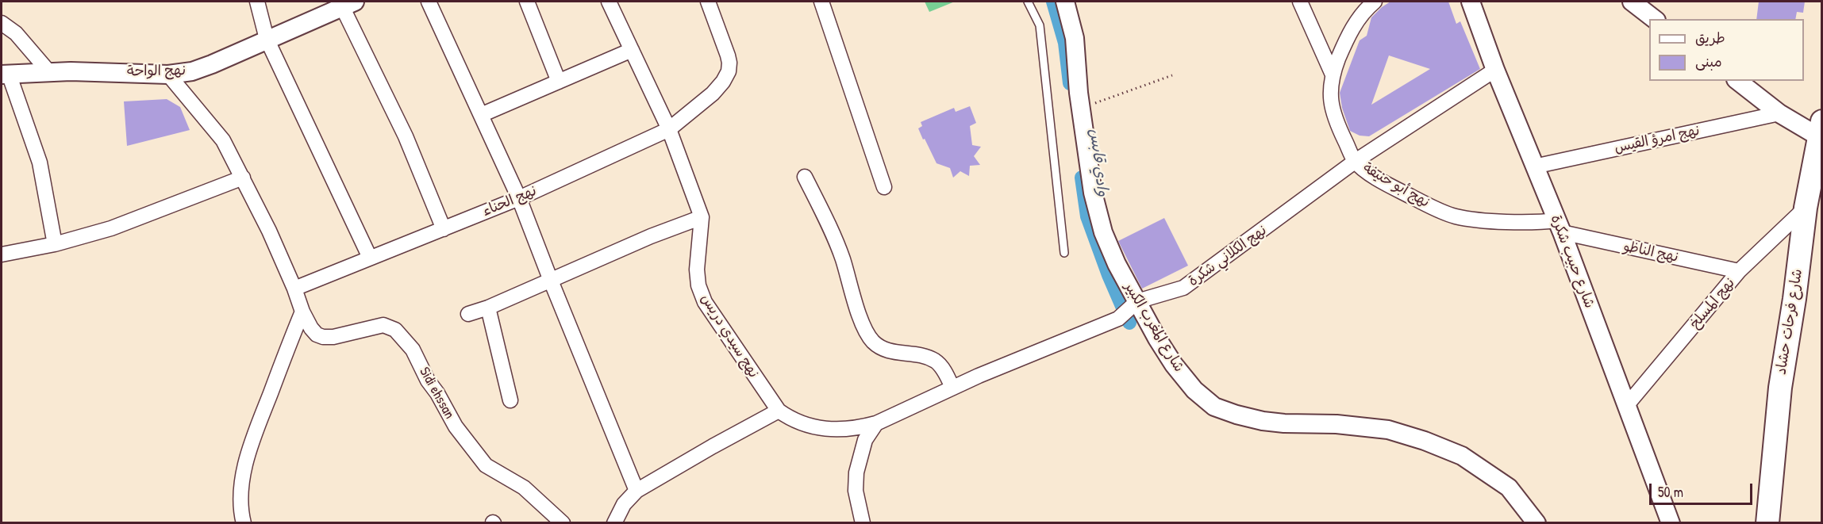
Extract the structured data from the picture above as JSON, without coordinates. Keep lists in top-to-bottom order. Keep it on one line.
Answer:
{"streets":{"main road":["شارع فرحات حشاد"],"street":["نهج الواحة","نهج امرؤ القيس","نهج أبو حنيفة","نهج الحناء","نهج الناظو","نهج الكلاني شكرة","شارع حبيب شكرة","نهج المسلخ","شارع المغرب الكبير","نهج سيدي دريس","Sidi ehssan"]},"crossings":[["نهج الواحة","Sidi ehssan"],["نهج امرؤ القيس","شارع حبيب شكرة"],["نهج أبو حنيفة","نهج الناظو"],["نهج أبو حنيفة","نهج الكلاني شكرة"],["نهج أبو حنيفة","شارع حبيب شكرة"],["نهج الحناء","نهج سيدي دريس"],["نهج الحناء","Sidi ehssan"],["نهج الناظو","شارع حبيب شكرة"],["نهج الناظو","نهج المسلخ"],["نهج الكلاني شكرة","شارع حبيب شكرة"],["نهج الكلاني شكرة","شارع المغرب الكبير"],["نهج الكلاني شكرة","نهج سيدي دريس"],["شارع حبيب شكرة","نهج المسلخ"],["نهج المسلخ","شارع فرحات حشاد"]],"water":["وادي قابس"],"legend":["طريق","مبنى"],"scale_bar":"50 m"}
